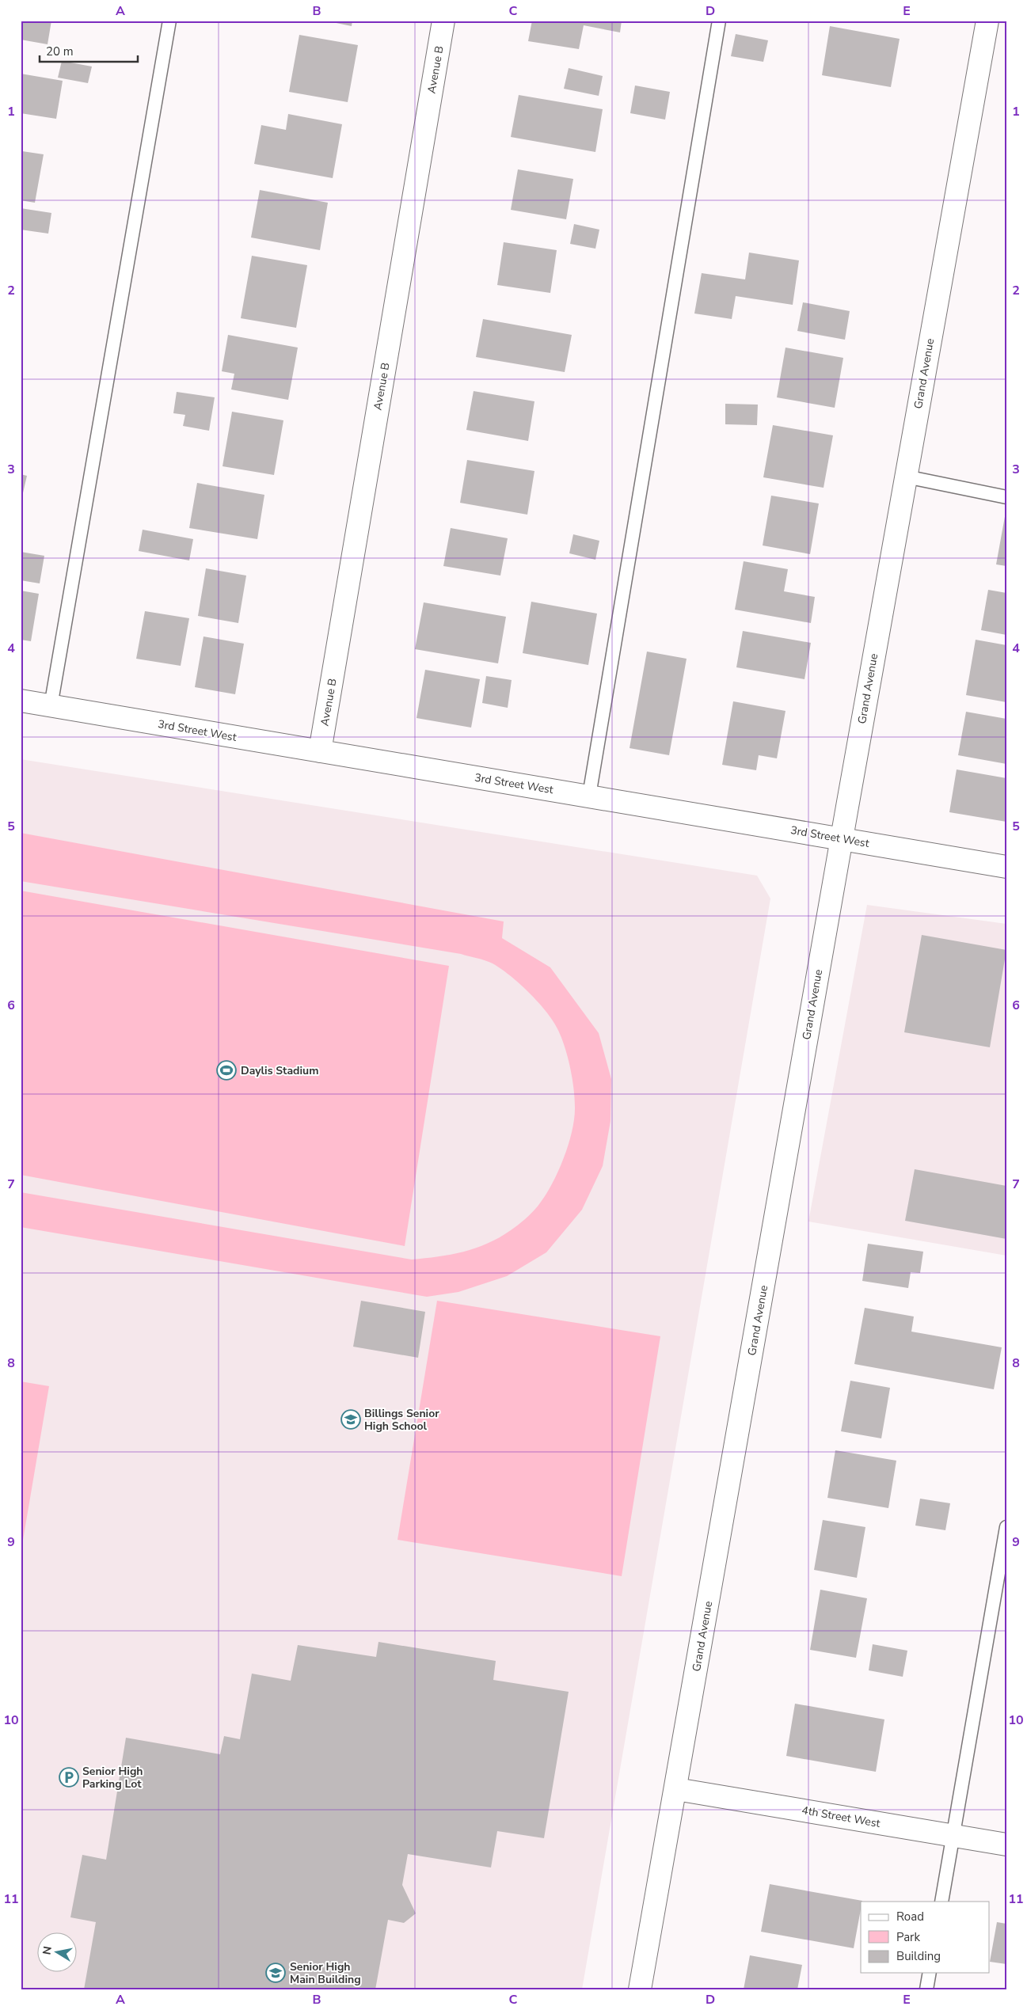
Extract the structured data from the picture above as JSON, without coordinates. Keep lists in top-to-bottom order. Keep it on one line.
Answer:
{"streets":{"street":["Avenue B","Grand Avenue","3rd Street West","4th Street West"]},"crossings":[["Avenue B","3rd Street West"],["Grand Avenue","3rd Street West"],["Grand Avenue","4th Street West"]],"places":{"sports":["Daylis Stadium"],"school or university":["Billings Senior High School","Senior High Main Building"],"parking":["Senior High Parking Lot"]},"legend":["Road","Park","Building"],"scale_bar":"20 m","north":"left","grid":{"columns":["A","B","C","D","E"],"rows":["1","2","3","4","5","6","7","8","9","10","11"]}}
